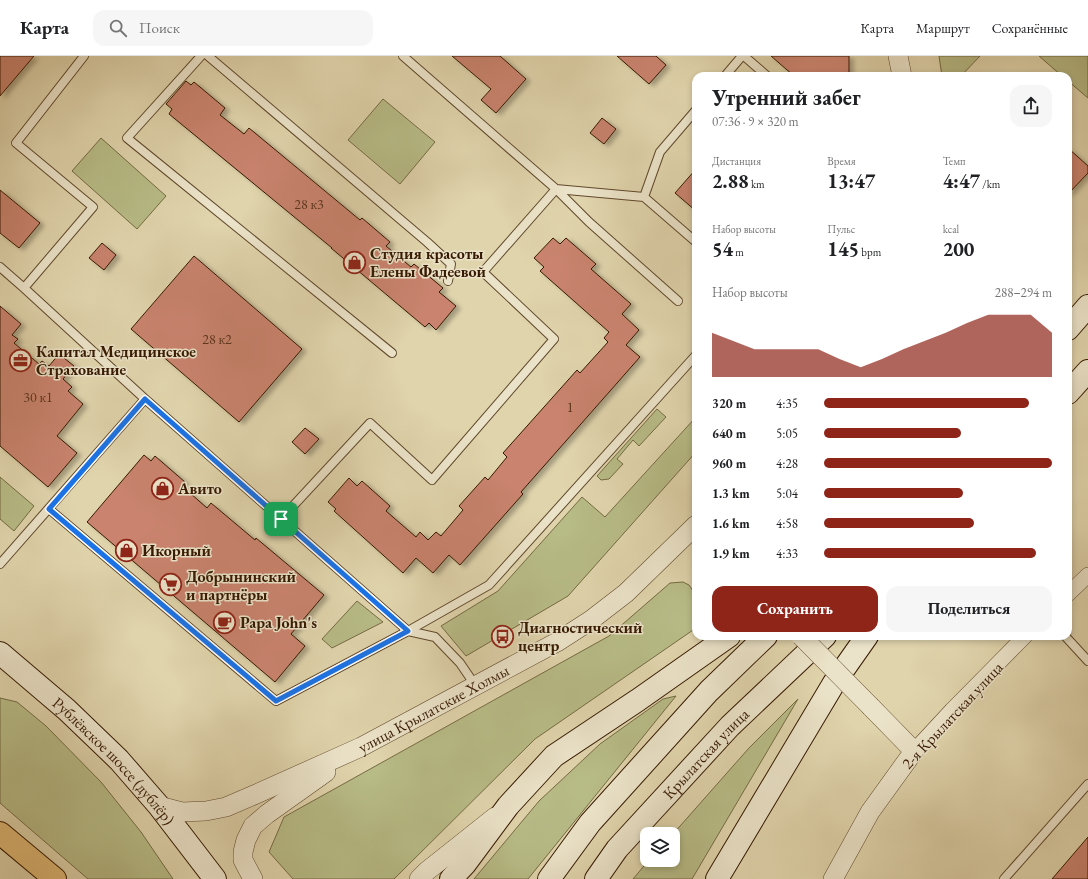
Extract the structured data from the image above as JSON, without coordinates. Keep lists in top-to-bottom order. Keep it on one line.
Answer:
{"streets":{"main road":["Крылатская улица","Рублёвское шоссе (дублёр)"],"street":["улица Крылатские Холмы","2-я Крылатская улица"]},"crossings":[["улица Крылатские Холмы","Рублёвское шоссе (дублёр)"]],"places":{"shop":["Студия красоты Елены Фадеевой","Авито","Икорный"],"office":["Капитал Медицинское Страхование"],"supermarket":["Добрынинский и партнёры"],"cafe":["Papa John's"],"bus stop":["Диагностический центр"]},"house_numbers":["28 к3","28 к2","30 к1","1"],"page":{"header":"Карта","search":"Поиск","nav":["Карта","Маршрут","Сохранённые"],"heading":["Утренний забег","07:36 · 9 × 320 m"],"stats":[["Дистанция","2.88 km"],["Время","13:47"],["Темп","4:47 /km"],["Набор высоты","54 m"],["Пульс","145 bpm"],["kcal","200"]],"chart":["Набор высоты","288–294 m"],"list":[{"name":"320 m","note":"4:35"},{"name":"640 m","note":"5:05"},{"name":"960 m","note":"4:28"},{"name":"1.3 km","note":"5:04"},{"name":"1.6 km","note":"4:58"},{"name":"1.9 km","note":"4:33"}],"buttons":["Сохранить","Поделиться"]}}
